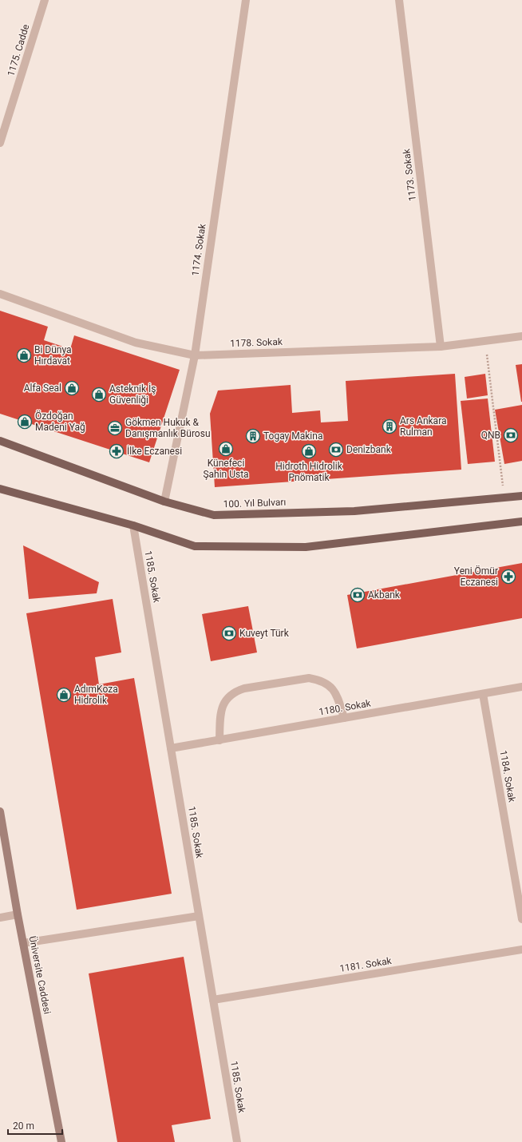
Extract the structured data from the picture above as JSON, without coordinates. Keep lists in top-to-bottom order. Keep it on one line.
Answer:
{"streets":{"main road":["100. Yıl Bulvarı"],"street":["1175. Cadde","1173. Sokak","1174. Sokak","1178. Sokak","1185. Sokak","1180. Sokak","1184. Sokak","1181. Sokak","Üniversite Caddesi"]},"crossings":[["1173. Sokak","1178. Sokak"],["1174. Sokak","1178. Sokak"],["1174. Sokak","100. Yıl Bulvarı"],["1185. Sokak","1180. Sokak"],["1185. Sokak","1181. Sokak"],["1180. Sokak","1184. Sokak"]],"places":{"shop":["Bi Dünya Hırdavat","Alfa Seal","Asteknik İş Güvenliği","Özdoğan Madeni Yağ","Künefeci Şahin Usta","Hidroth Hidrolik Pnömatik","AdımKoza Hidrolik"],"building":["Ars Ankara Rulman","Togay Makina"],"office":["Gökmen Hukuk & Danışmanlık Bürosu"],"bank":["QNB","Denizbank","Akbank","Kuveyt Türk"],"pharmacy":["İlke Eczanesi","Yeni Ömür Eczanesi"]},"scale_bar":"20 m"}
